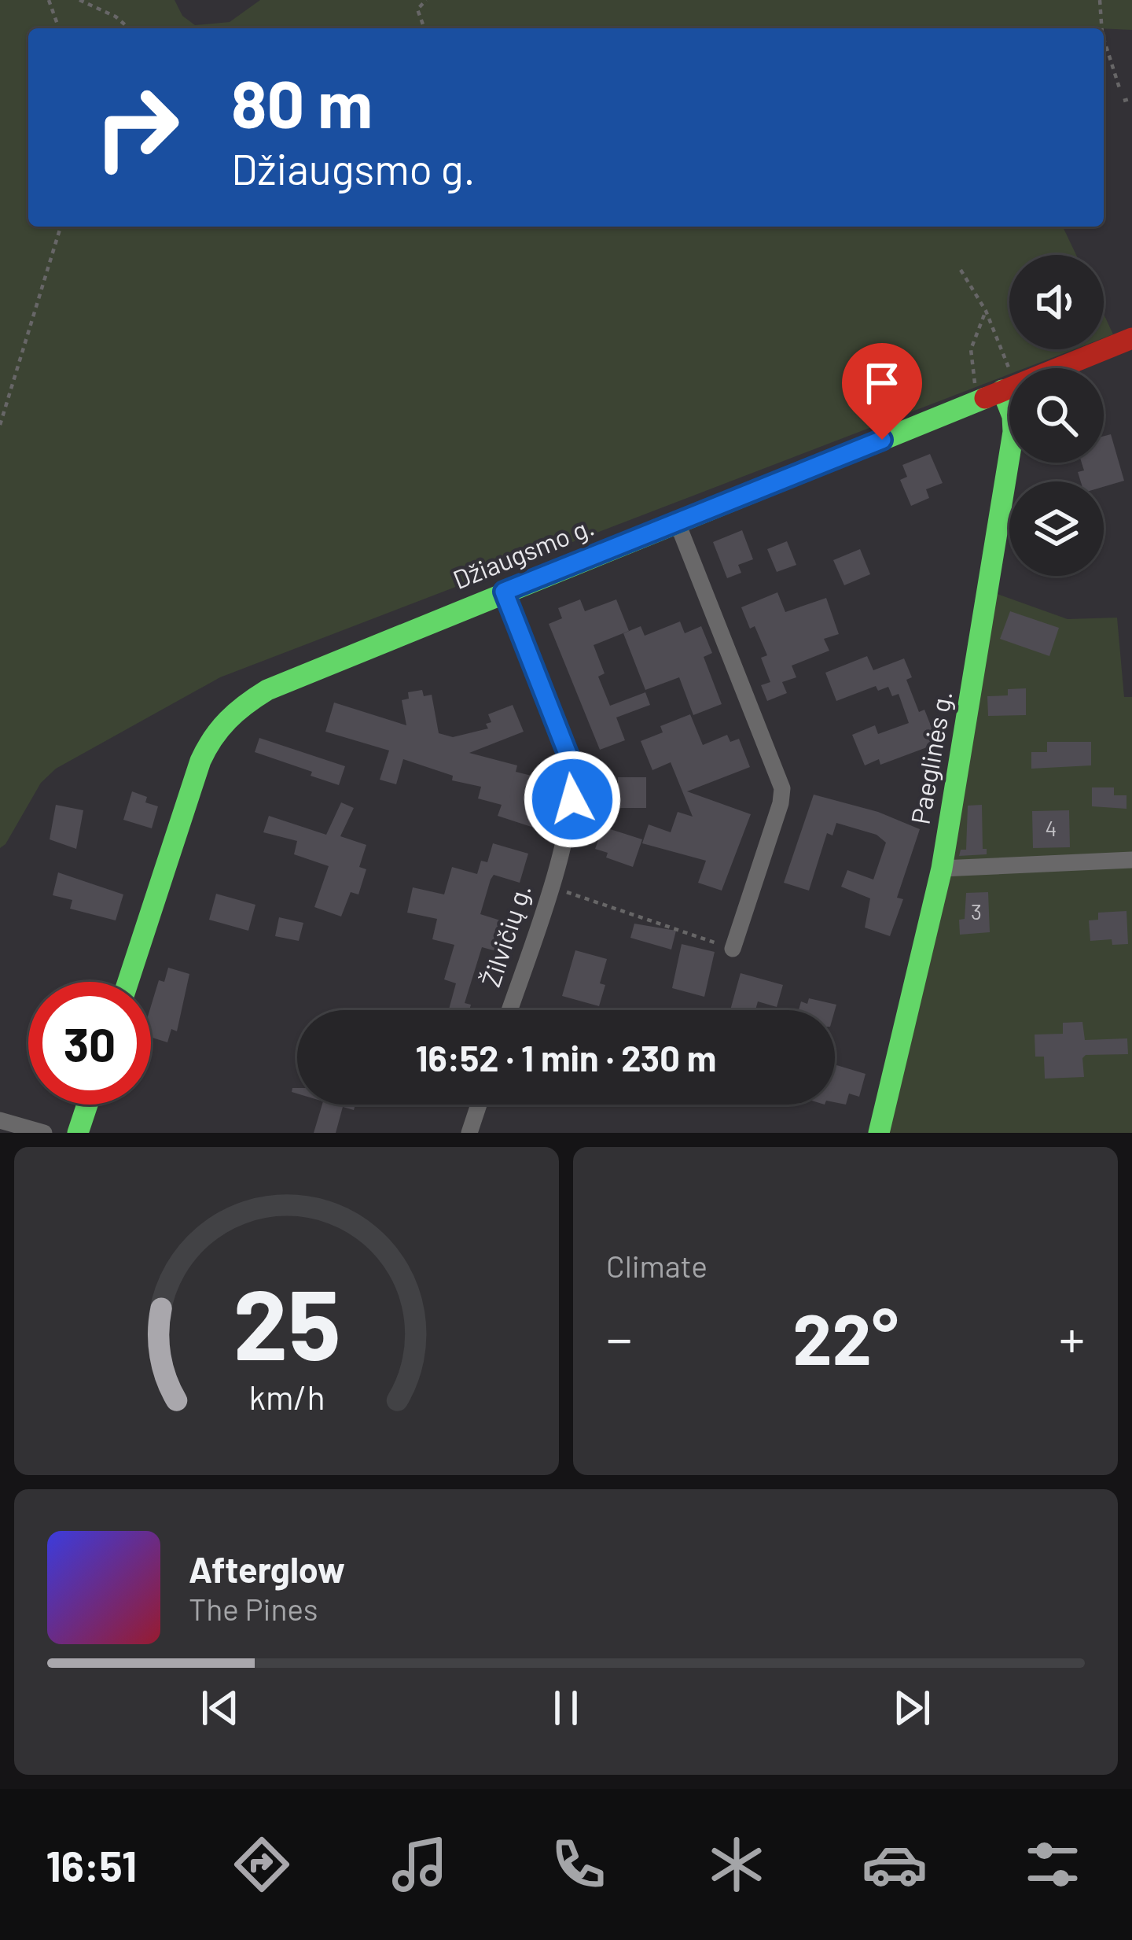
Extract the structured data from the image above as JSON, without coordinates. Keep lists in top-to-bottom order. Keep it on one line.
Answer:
{"streets":{"street":["Džiaugsmo g.","Paeglinės g.","Žilvičių g."]},"crossings":[["Džiaugsmo g.","Žilvičių g."]],"house_numbers":["4","3"],"page":{"turn":["80 m","Džiaugsmo g."],"limit":"30","trip":"16:52 · 1 min · 230 m","tile":"Climate","heat":["−","22°","+"],"song":["Afterglow","The Pines"],"tabs":"16:51","gauge":["25","km/h"]}}
